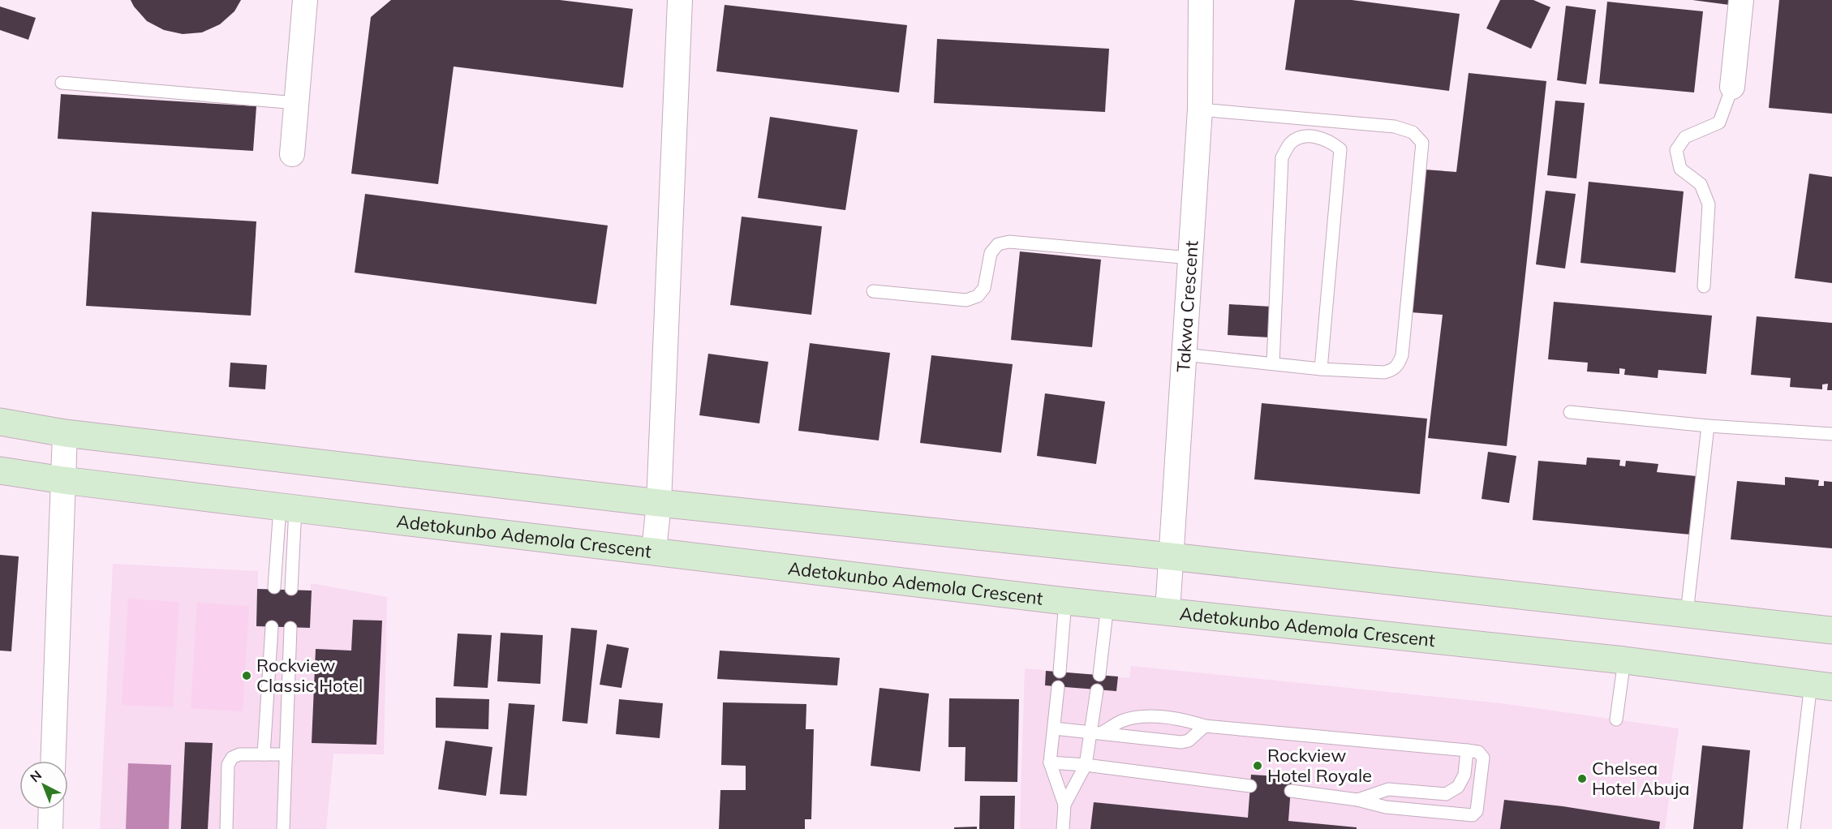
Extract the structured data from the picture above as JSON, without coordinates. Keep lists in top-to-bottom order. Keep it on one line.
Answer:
{"streets":{"main road":["Adetokunbo Ademola Crescent"],"street":["Takwa Crescent"]},"crossings":[["Takwa Crescent","Adetokunbo Ademola Crescent"]],"places":["Rockview Classic Hotel","Rockview Hotel Royale","Chelsea Hotel Abuja"],"north":"top left"}
